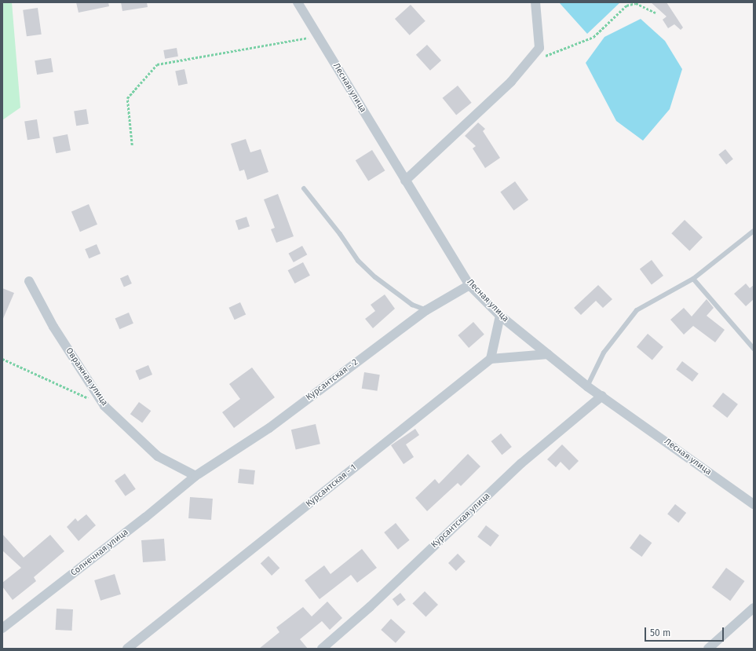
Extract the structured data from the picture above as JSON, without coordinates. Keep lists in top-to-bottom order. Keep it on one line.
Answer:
{"streets":{"street":["Лесная улица","Овражная улица","Курсантская - 2","Курсантская - 1","Курсантская улица","Солнечная улица"]},"crossings":[["Лесная улица","Курсантская - 2"],["Лесная улица","Курсантская улица"],["Овражная улица","Курсантская - 2"],["Овражная улица","Солнечная улица"],["Курсантская - 2","Солнечная улица"]],"scale_bar":"50 m"}
